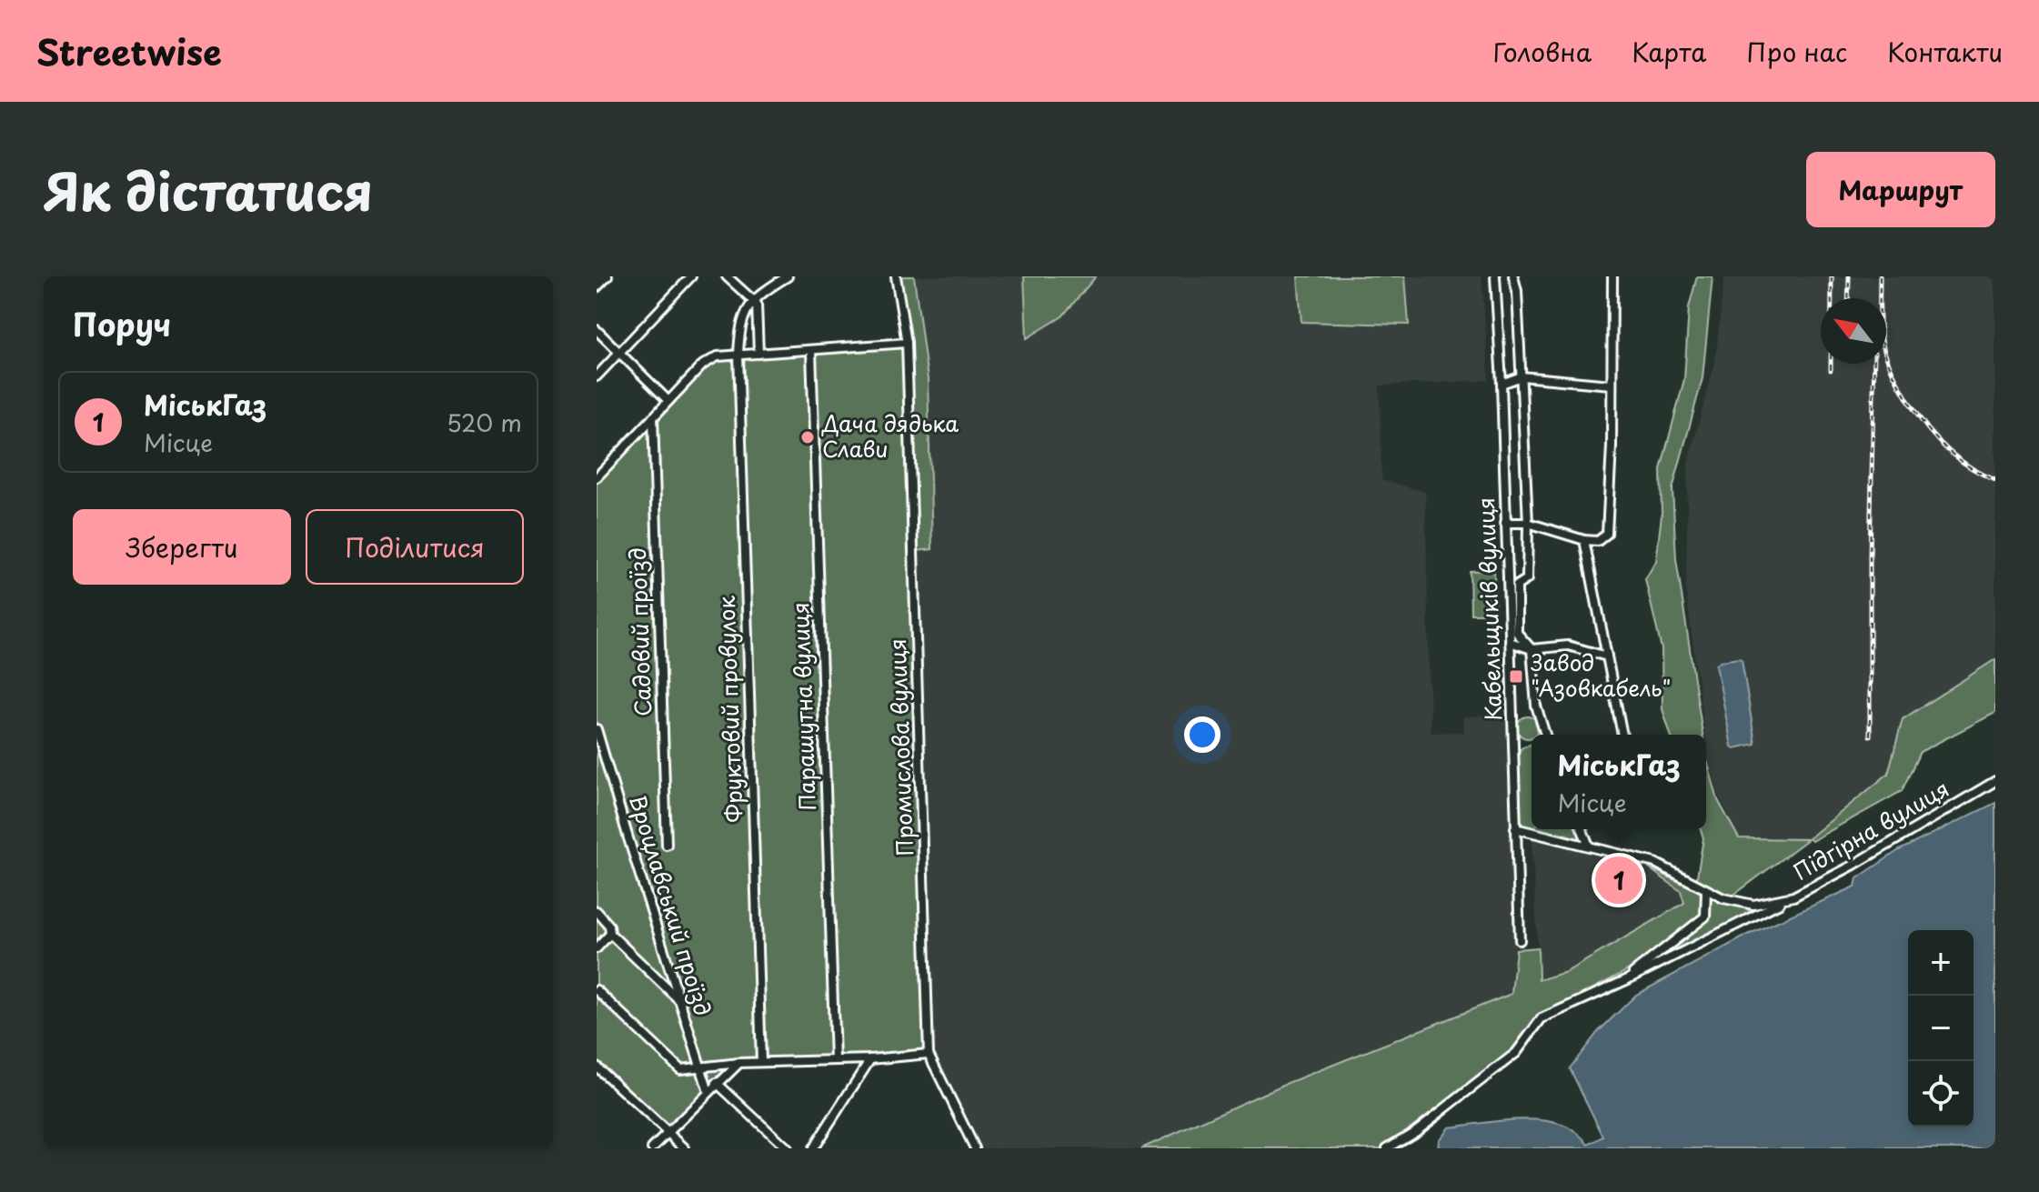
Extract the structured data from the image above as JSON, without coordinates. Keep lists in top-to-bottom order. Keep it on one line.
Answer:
{"streets":{"street":["Кабельщиків вулиця","Садовий проїзд","Парашутна вулиця","Фруктовий провулок","Промислова вулиця","Підгірна вулиця","Вроцлавський проїзд"]},"crossings":[["Кабельщиків вулиця","Підгірна вулиця"]],"places":{"other":["Дача дядька Слави"],"transit":["Завод \"Азовкабель\""]},"north":"top left","page":{"header":"Streetwise","nav":["Головна","Карта","Про нас","Контакти"],"title":"Як дістатися","buttons":["Маршрут",["Зберегти","Поділитися"]],"heading":"Поруч","list":[{"mark":"1","name":"МіськГаз","note":"Місце","value":"520 m"}],"popup":["МіськГаз","Місце"],"pins":"1","map_buttons":["+","−"]}}
